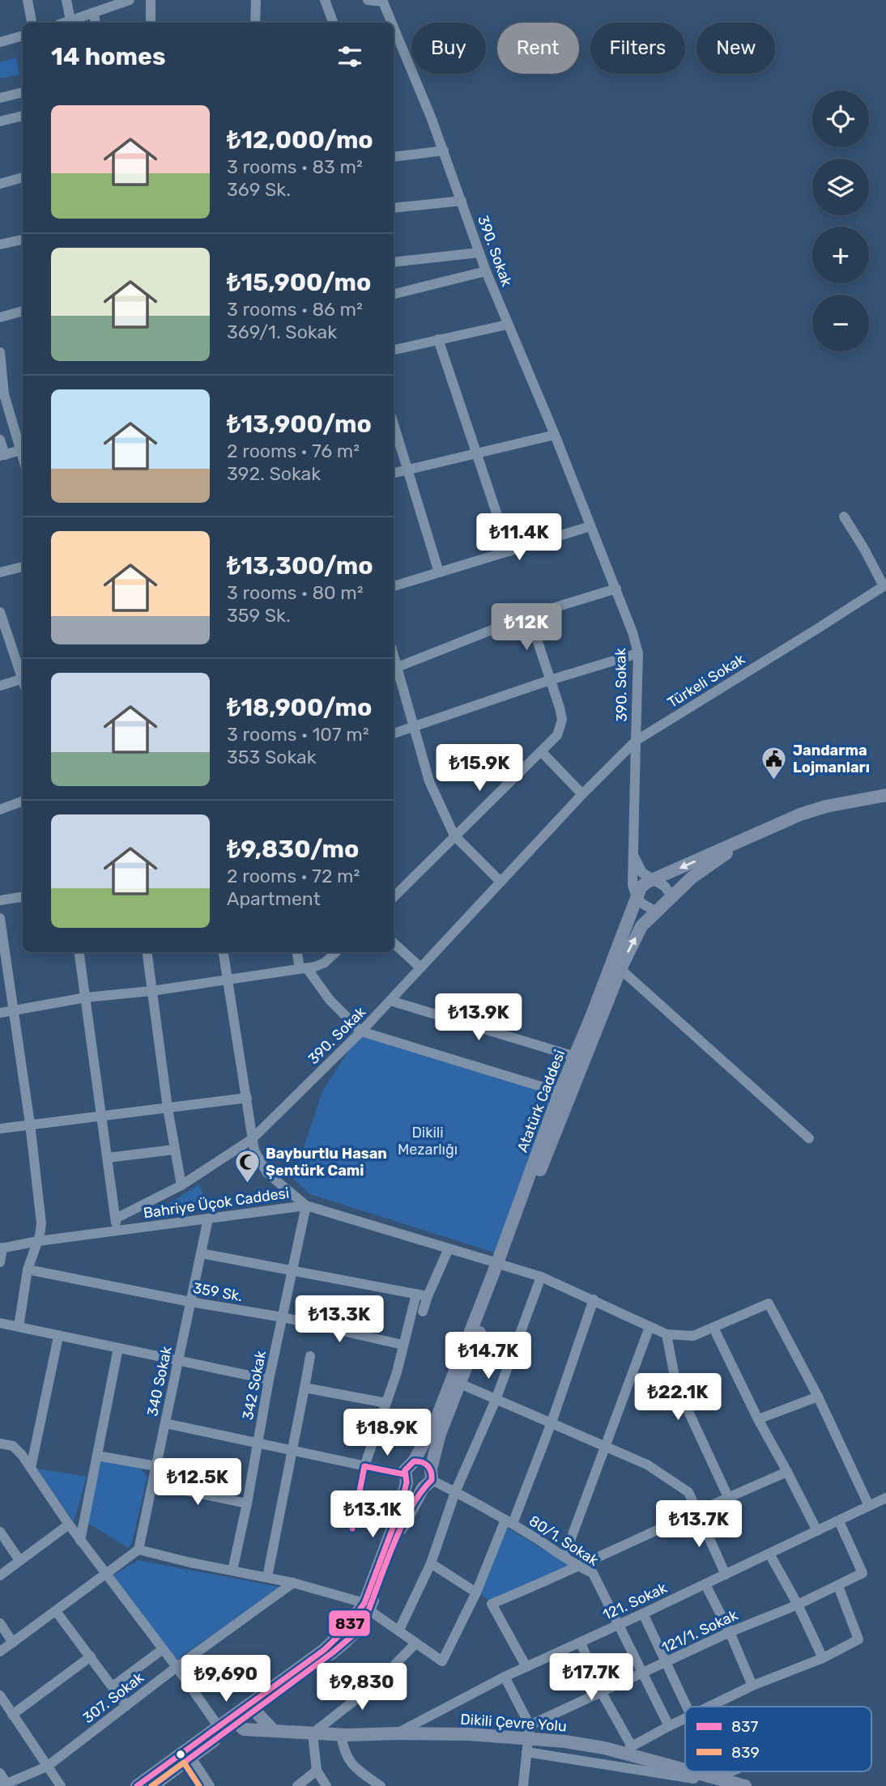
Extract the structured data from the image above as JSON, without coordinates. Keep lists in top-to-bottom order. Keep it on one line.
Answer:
{"streets":{"main road":["Atatürk Caddesi","Dikili Çevre Yolu"],"street":["390. Sokak","Türkeli Sokak","Bahriye Üçok Caddesi","359 Sk.","340 Sokak","342 Sokak","80/1. Sokak","121. Sokak","121/1. Sokak","307. Sokak"]},"crossings":[["390. Sokak","Türkeli Sokak"],["Atatürk Caddesi","Bahriye Üçok Caddesi"],["Atatürk Caddesi","80/1. Sokak"],["Atatürk Caddesi","Dikili Çevre Yolu"],["Bahriye Üçok Caddesi","340 Sokak"],["Bahriye Üçok Caddesi","342 Sokak"],["359 Sk.","340 Sokak"],["359 Sk.","342 Sokak"],["80/1. Sokak","121. Sokak"],["80/1. Sokak","121/1. Sokak"],["121. Sokak","121/1. Sokak"],["121. Sokak","Dikili Çevre Yolu"],["121/1. Sokak","Dikili Çevre Yolu"]],"parks":["Dikili Mezarlığı"],"places":{"public building":["Jandarma Lojmanları"],"mosque":["Bayburtlu Hasan Şentürk Cami"]},"lines":["transit line 837","transit line 839"],"legend":["837","839"],"page":{"chip":["Buy","Rent","Filters","New"],"heading":"14 homes","map_buttons":["+","−"],"list":[{"name":"₺12,000/mo","note":"3 rooms · 83 m² · 369 Sk."},{"name":"₺15,900/mo","note":"3 rooms · 86 m² · 369/1. Sokak"},{"name":"₺13,900/mo","note":"2 rooms · 76 m² · 392. Sokak"},{"name":"₺13,300/mo","note":"3 rooms · 80 m² · 359 Sk."},{"name":"₺18,900/mo","note":"3 rooms · 107 m² · 353 Sokak"},{"name":"₺9,830/mo","note":"2 rooms · 72 m² · Apartment"}],"price":["₺11.4K","₺12K","₺15.9K","₺13.9K","₺13.3K","₺14.7K","₺22.1K","₺18.9K","₺12.5K","₺13.1K","₺13.7K","₺17.7K","₺9,690","₺9,830"]}}
